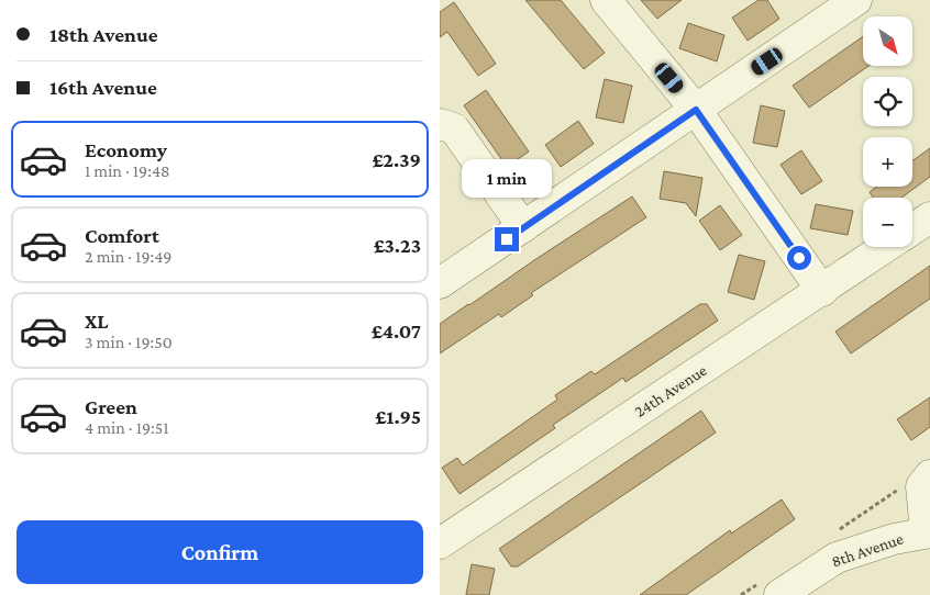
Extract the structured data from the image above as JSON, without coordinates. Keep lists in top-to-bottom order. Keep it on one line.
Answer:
{"streets":{"street":["24th Avenue","8th Avenue"]},"north":"bottom right","page":{"banner":["18th Avenue","16th Avenue"],"map_buttons":["+","−"],"list":[{"name":"Economy","note":"1 min · 19:48","value":"£2.39"},{"name":"Comfort","note":"2 min · 19:49","value":"£3.23"},{"name":"XL","note":"3 min · 19:50","value":"£4.07"},{"name":"Green","note":"4 min · 19:51","value":"£1.95"}],"bubble":"1 min","buttons":"Confirm"}}
